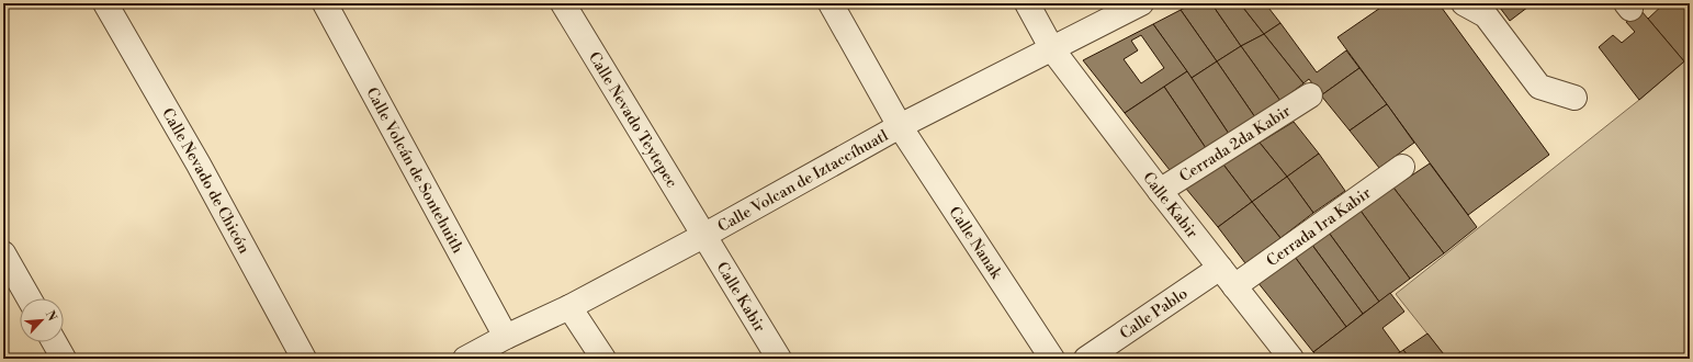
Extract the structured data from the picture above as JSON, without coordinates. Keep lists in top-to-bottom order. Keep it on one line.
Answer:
{"streets":{"street":["Calle Nevado Teytepec","Cerrada 2da Kabir","Calle Volcán de Sontehuith","Calle Nevado de Chicón","Calle Volcan de Iztaccíhuatl","Calle Kabir","Cerrada 1ra Kabir","Calle Nanak","Calle Pablo"]},"crossings":[["Calle Nevado Teytepec","Calle Volcan de Iztaccíhuatl"],["Calle Nevado Teytepec","Calle Kabir"],["Cerrada 2da Kabir","Calle Kabir"],["Calle Volcán de Sontehuith","Calle Volcan de Iztaccíhuatl"],["Calle Volcan de Iztaccíhuatl","Calle Kabir"],["Calle Volcan de Iztaccíhuatl","Calle Nanak"],["Calle Kabir","Cerrada 1ra Kabir"],["Calle Kabir","Calle Pablo"]],"north":"top right"}
